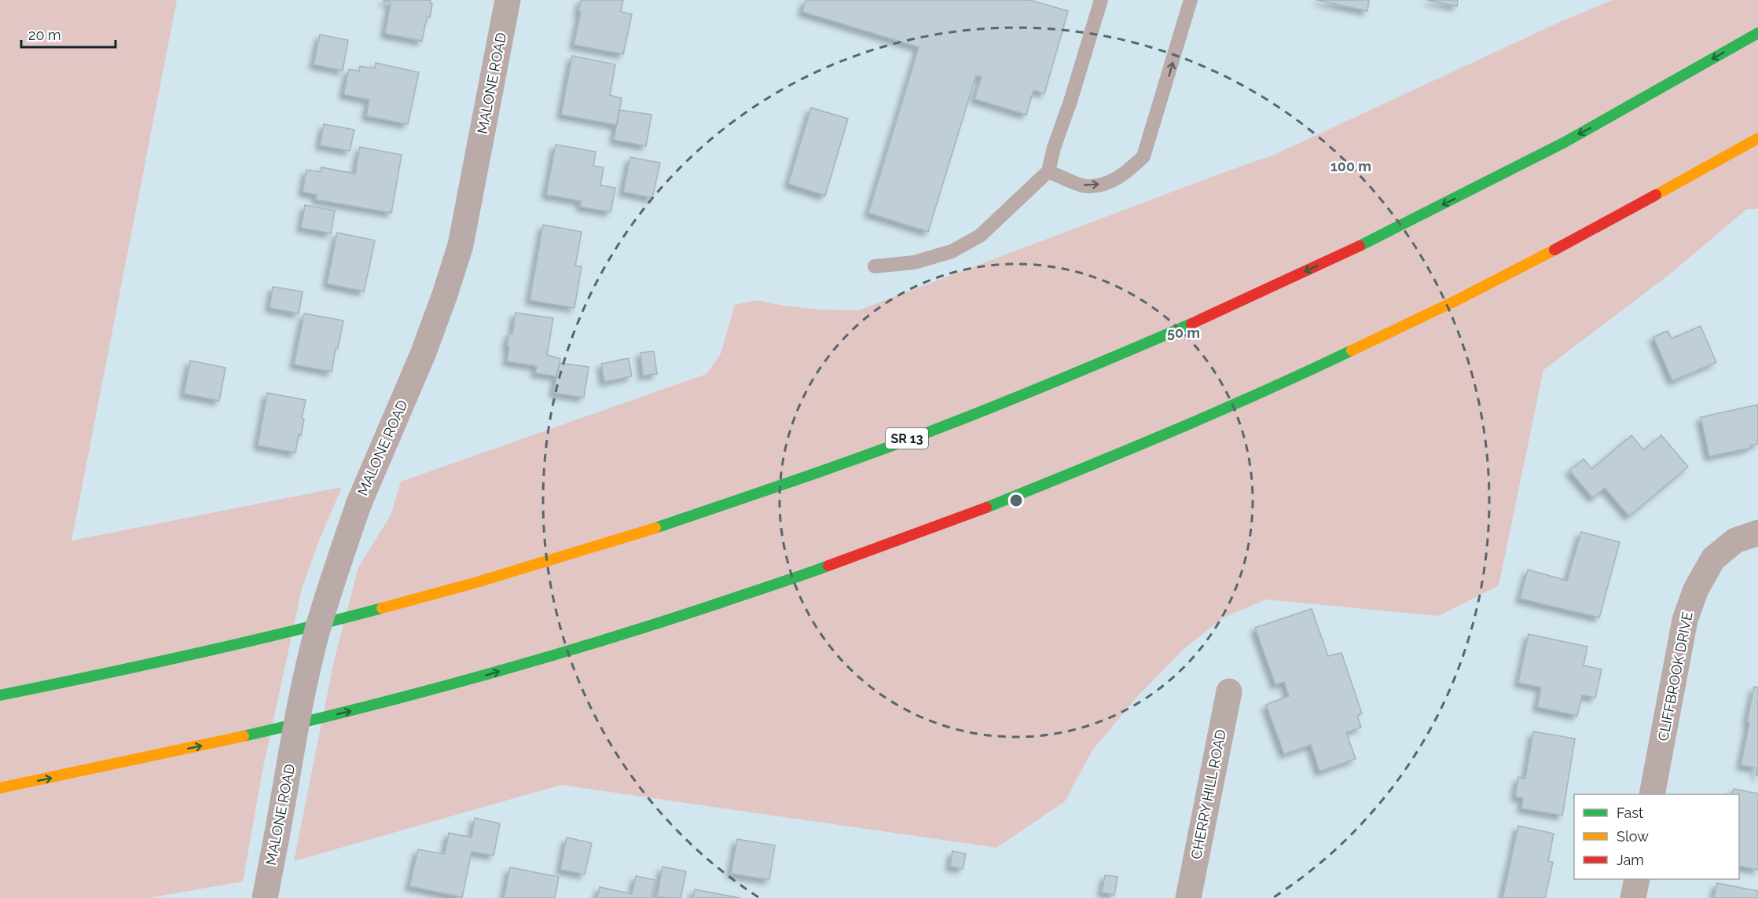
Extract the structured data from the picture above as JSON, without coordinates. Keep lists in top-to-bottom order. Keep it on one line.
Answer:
{"streets":{"highway":["SR 13"],"street":["MALONE ROAD","CLIFFBROOK DRIVE","CHERRY HILL ROAD"]},"legend":["Fast","Slow","Jam"],"scale_bar":"20 m","rings":["100 m","50 m"]}
